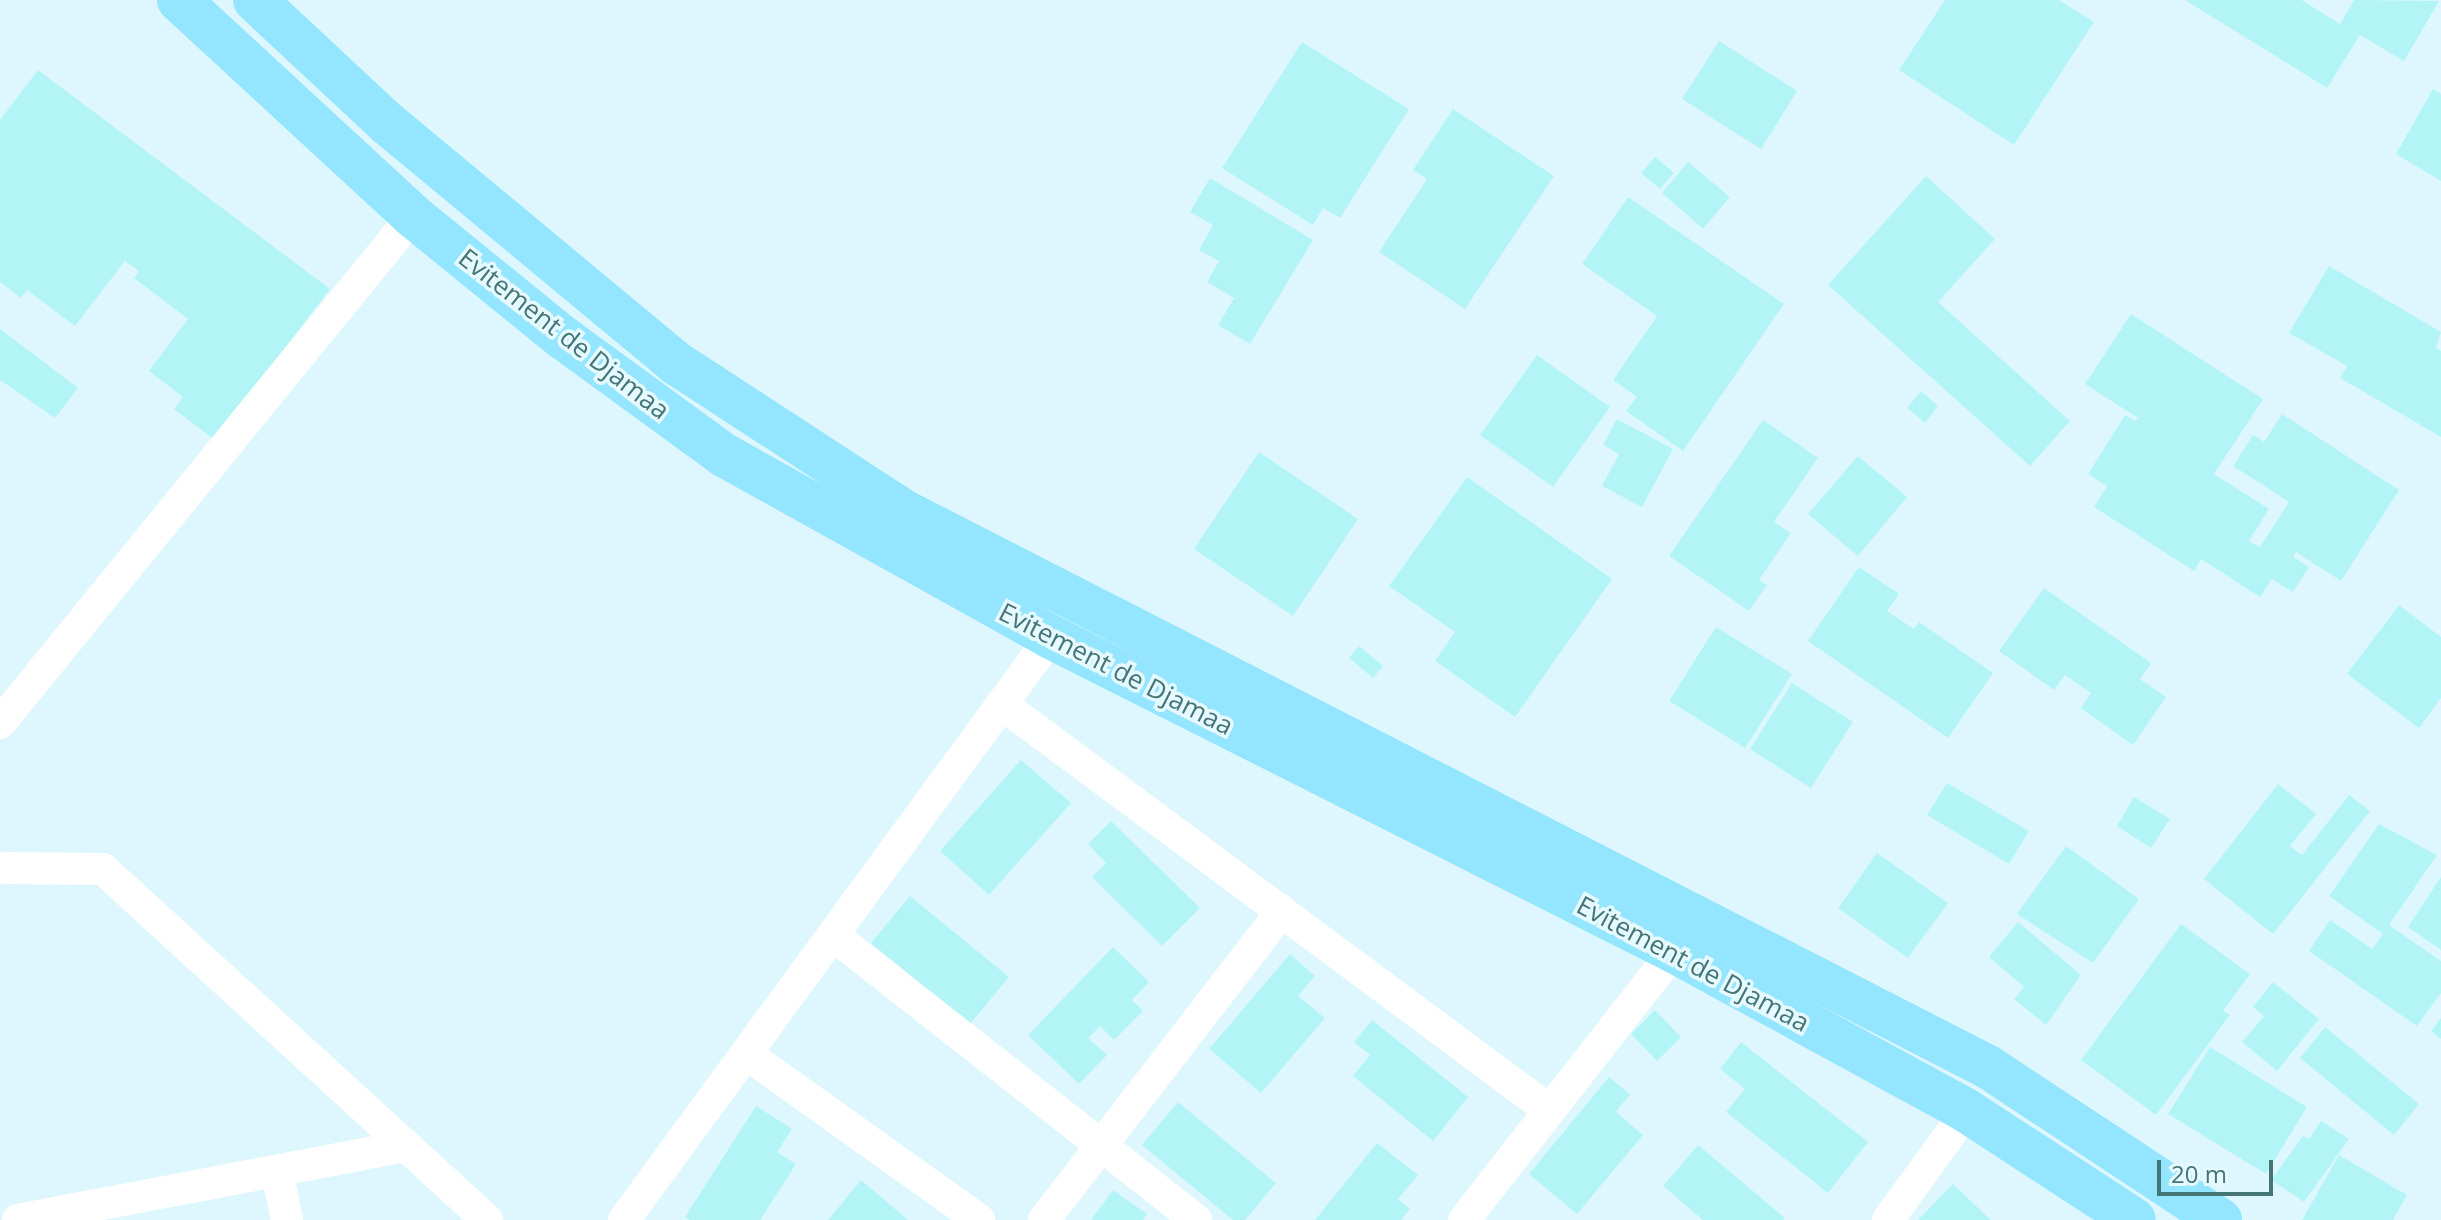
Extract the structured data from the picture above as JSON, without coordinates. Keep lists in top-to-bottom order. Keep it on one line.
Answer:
{"streets":{"main road":["Evitement de Djamaa"]},"scale_bar":"20 m"}
